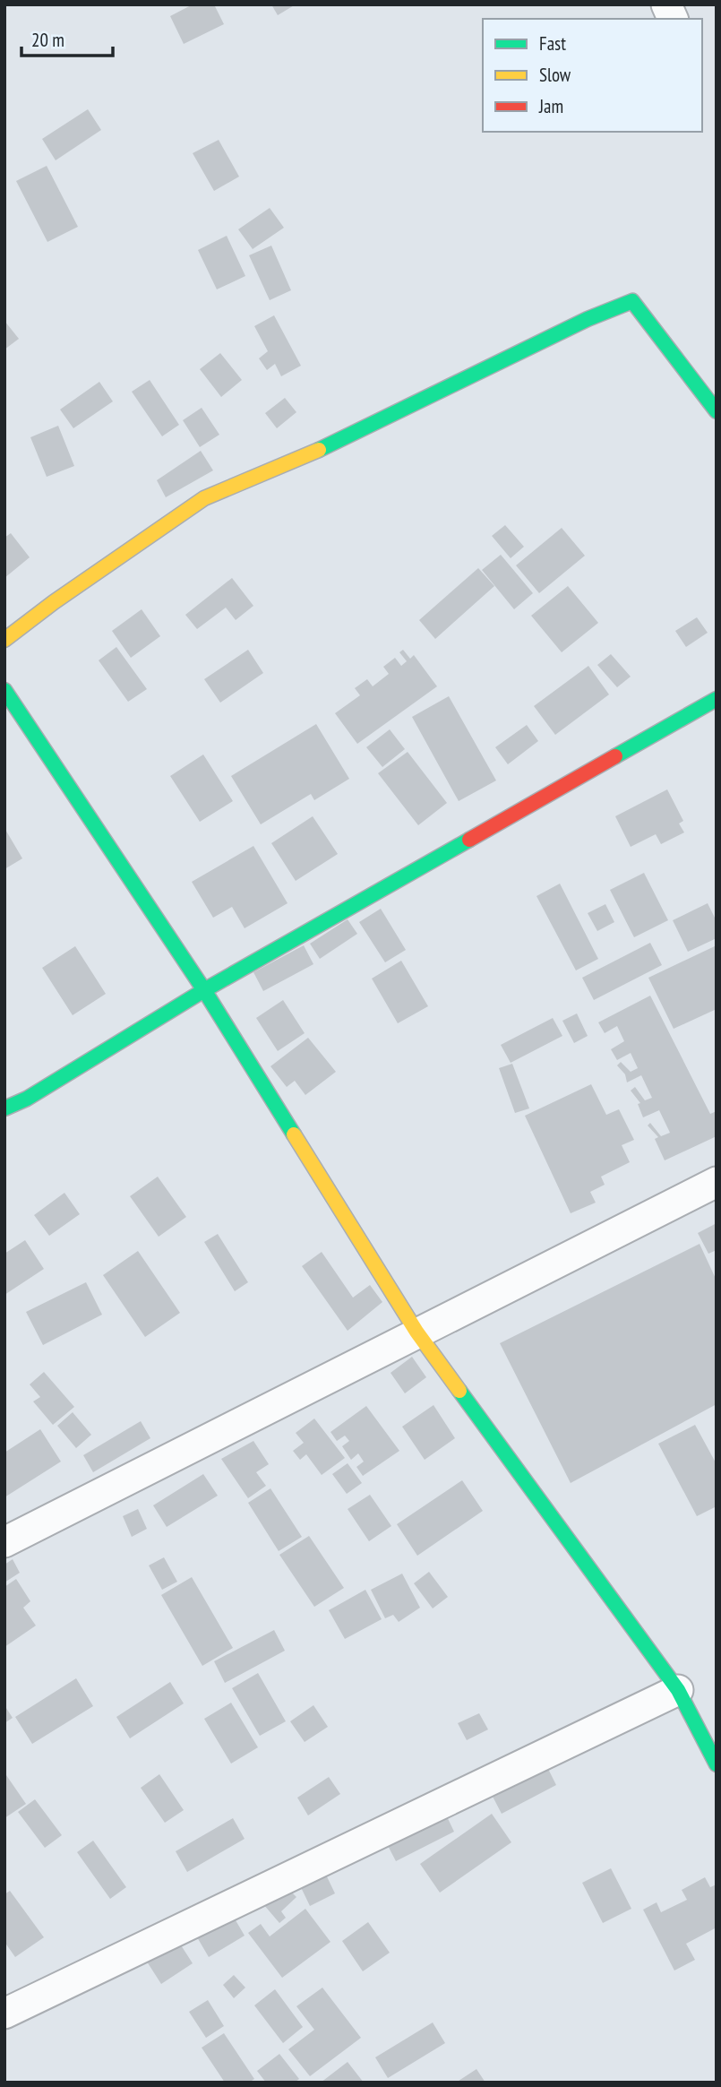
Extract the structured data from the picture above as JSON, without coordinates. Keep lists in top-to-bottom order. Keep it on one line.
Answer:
{"legend":["Fast","Slow","Jam"],"scale_bar":"20 m"}
